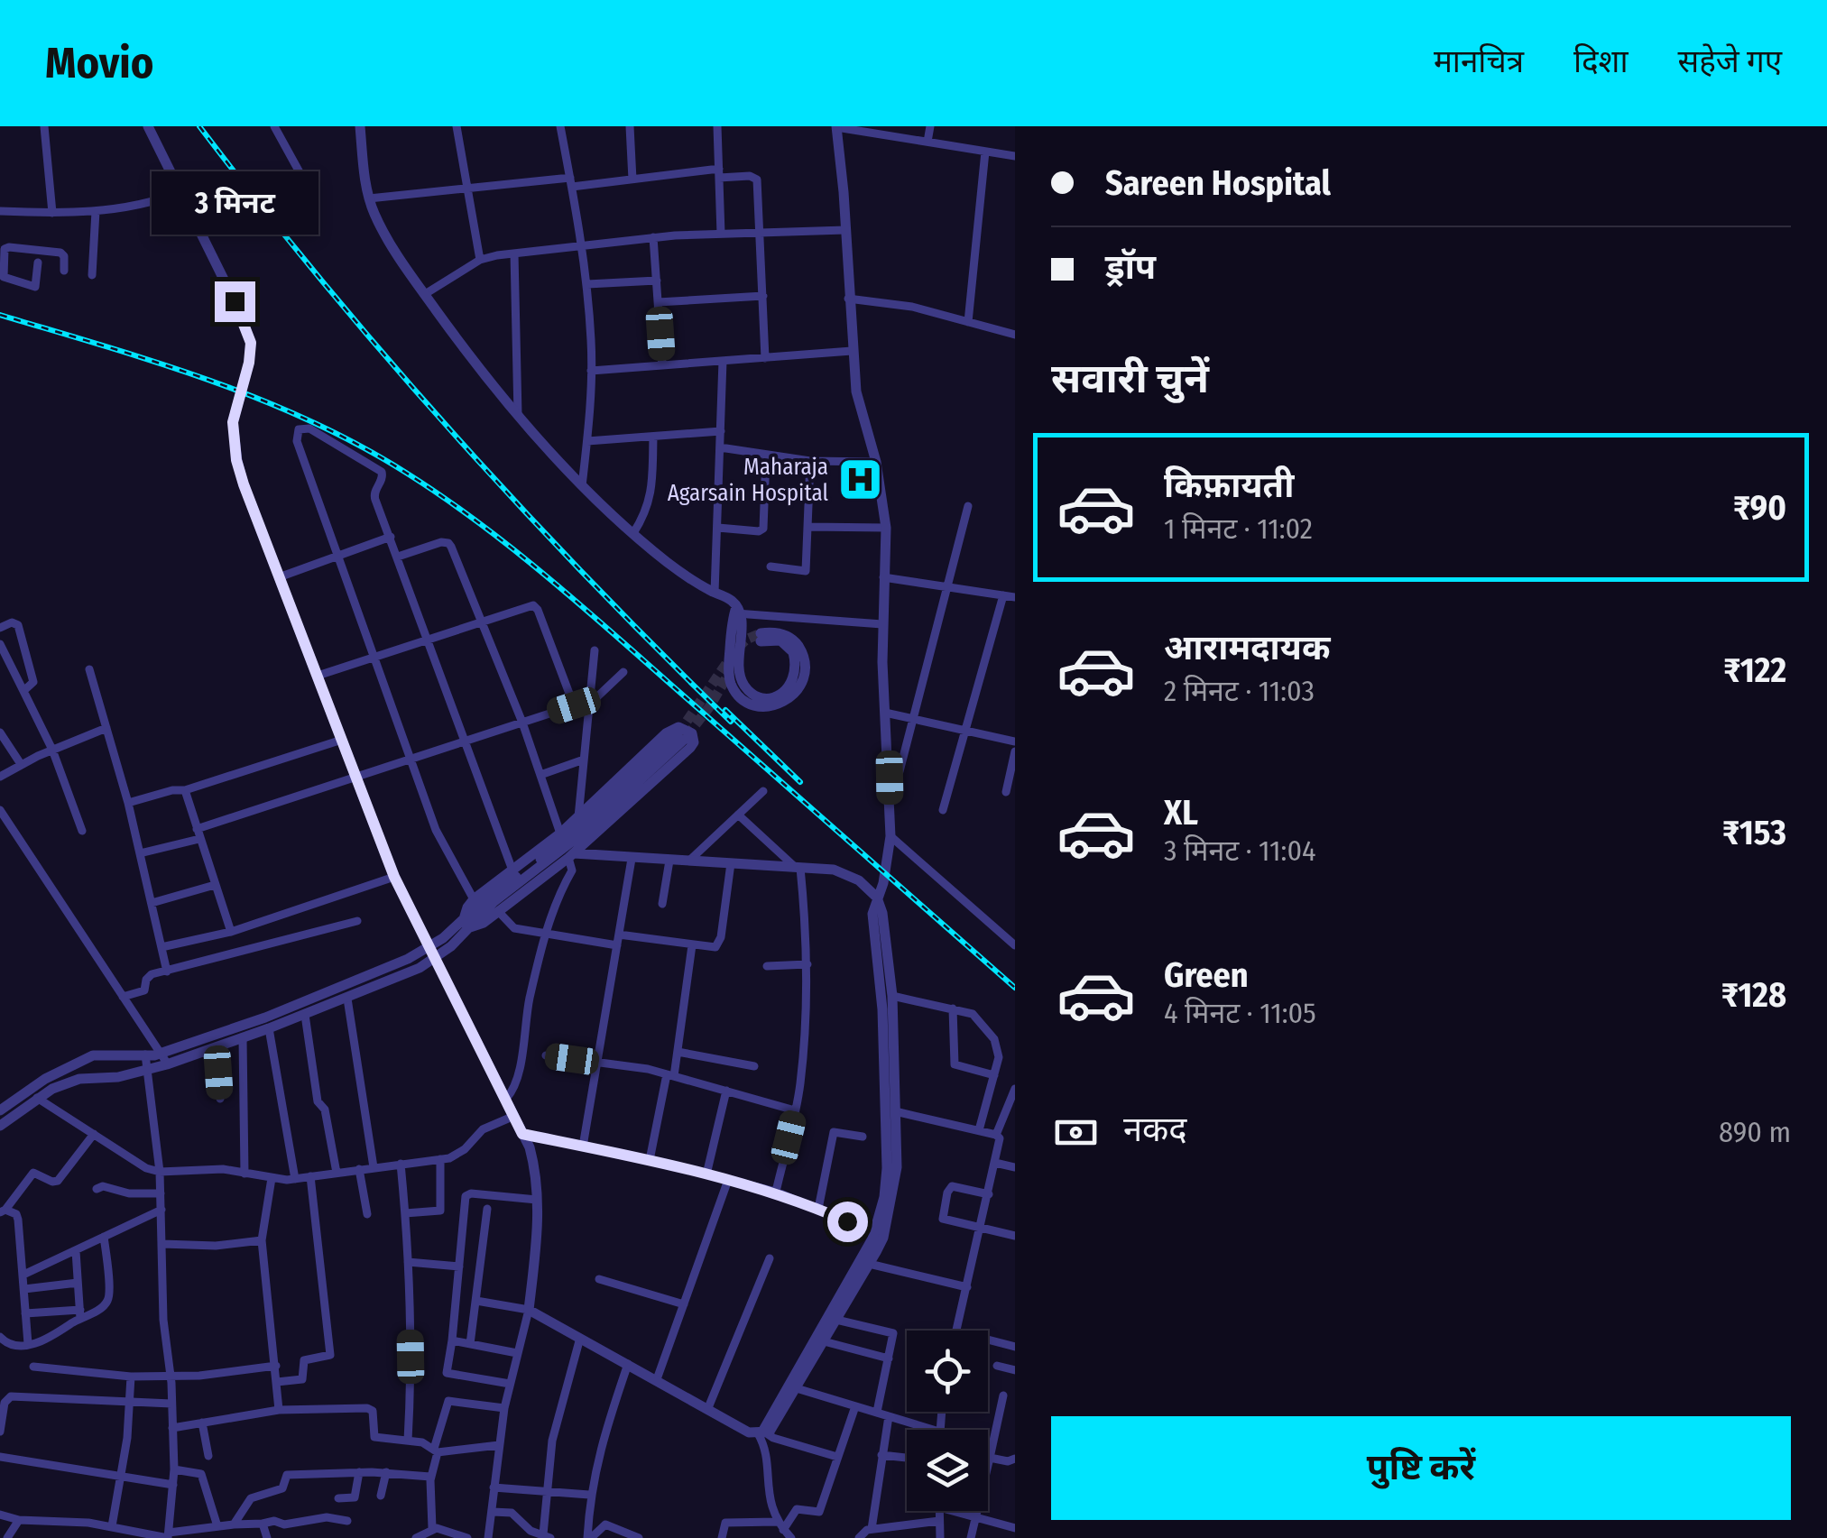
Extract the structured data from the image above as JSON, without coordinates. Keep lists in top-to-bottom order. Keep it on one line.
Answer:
{"places":{"hospital":["Maharaja Agarsain Hospital"]},"page":{"header":"Movio","nav":["मानचित्र","दिशा","सहेजे गए"],"banner":["Sareen Hospital","ड्रॉप"],"bubble":"3 मिनट","heading":"सवारी चुनें","list":[{"name":"किफ़ायती","note":"1 मिनट · 11:02","value":"₹90"},{"name":"आरामदायक","note":"2 मिनट · 11:03","value":"₹122"},{"name":"XL","note":"3 मिनट · 11:04","value":"₹153"},{"name":"Green","note":"4 मिनट · 11:05","value":"₹128"}],"pay":["नकद","890 m"],"buttons":"पुष्टि करें"}}
